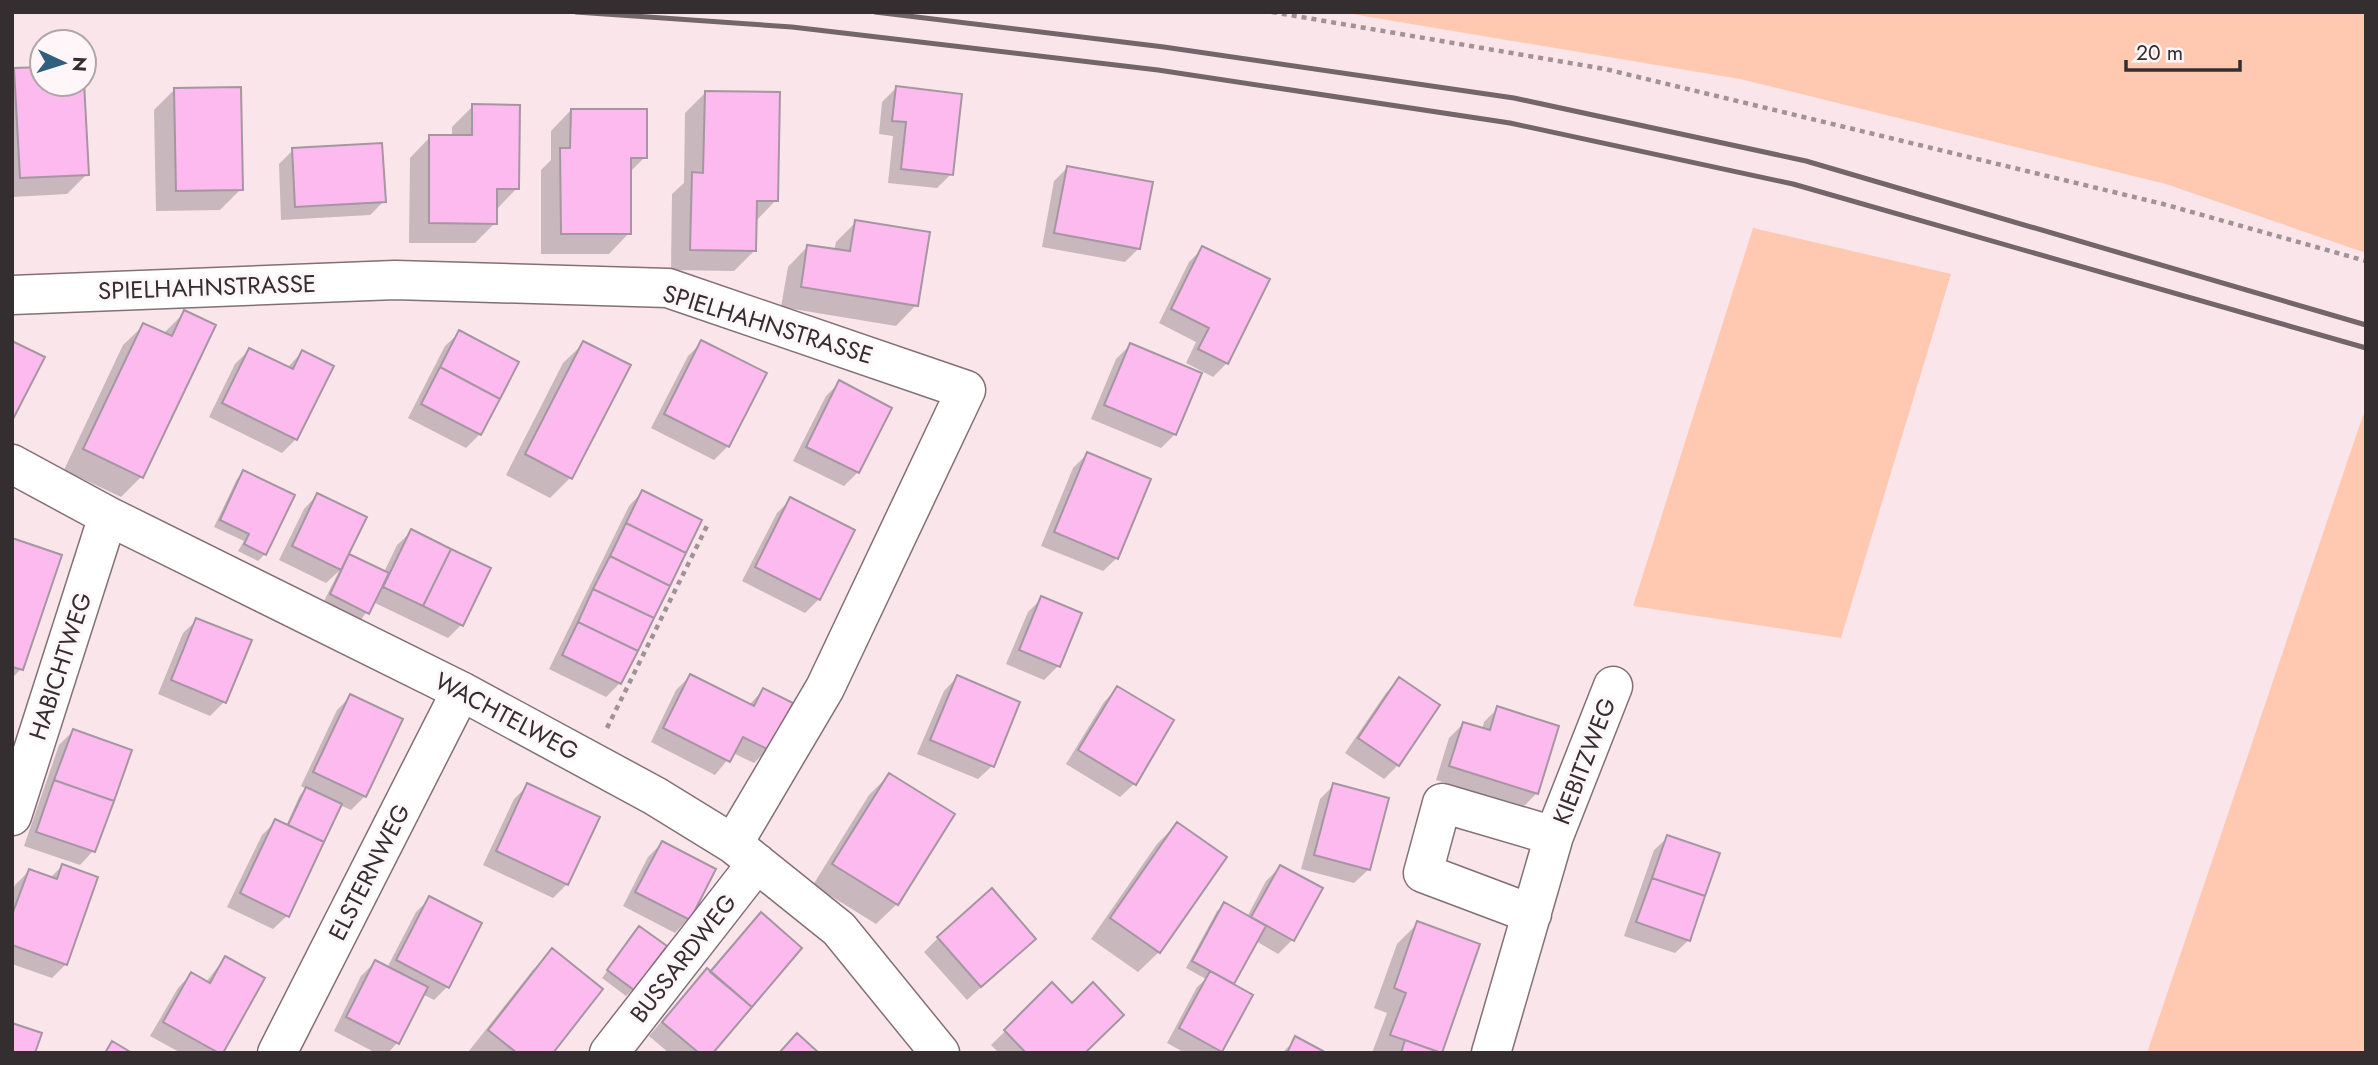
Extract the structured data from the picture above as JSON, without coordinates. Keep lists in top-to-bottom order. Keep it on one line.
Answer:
{"streets":{"street":["SPIELHAHNSTRASSE","HABICHTWEG","WACHTELWEG","KIEBITZWEG","ELSTERNWEG","BUSSARDWEG"]},"crossings":[["SPIELHAHNSTRASSE","WACHTELWEG"],["SPIELHAHNSTRASSE","BUSSARDWEG"],["HABICHTWEG","WACHTELWEG"],["WACHTELWEG","ELSTERNWEG"],["WACHTELWEG","BUSSARDWEG"]],"scale_bar":"20 m","north":"right"}
